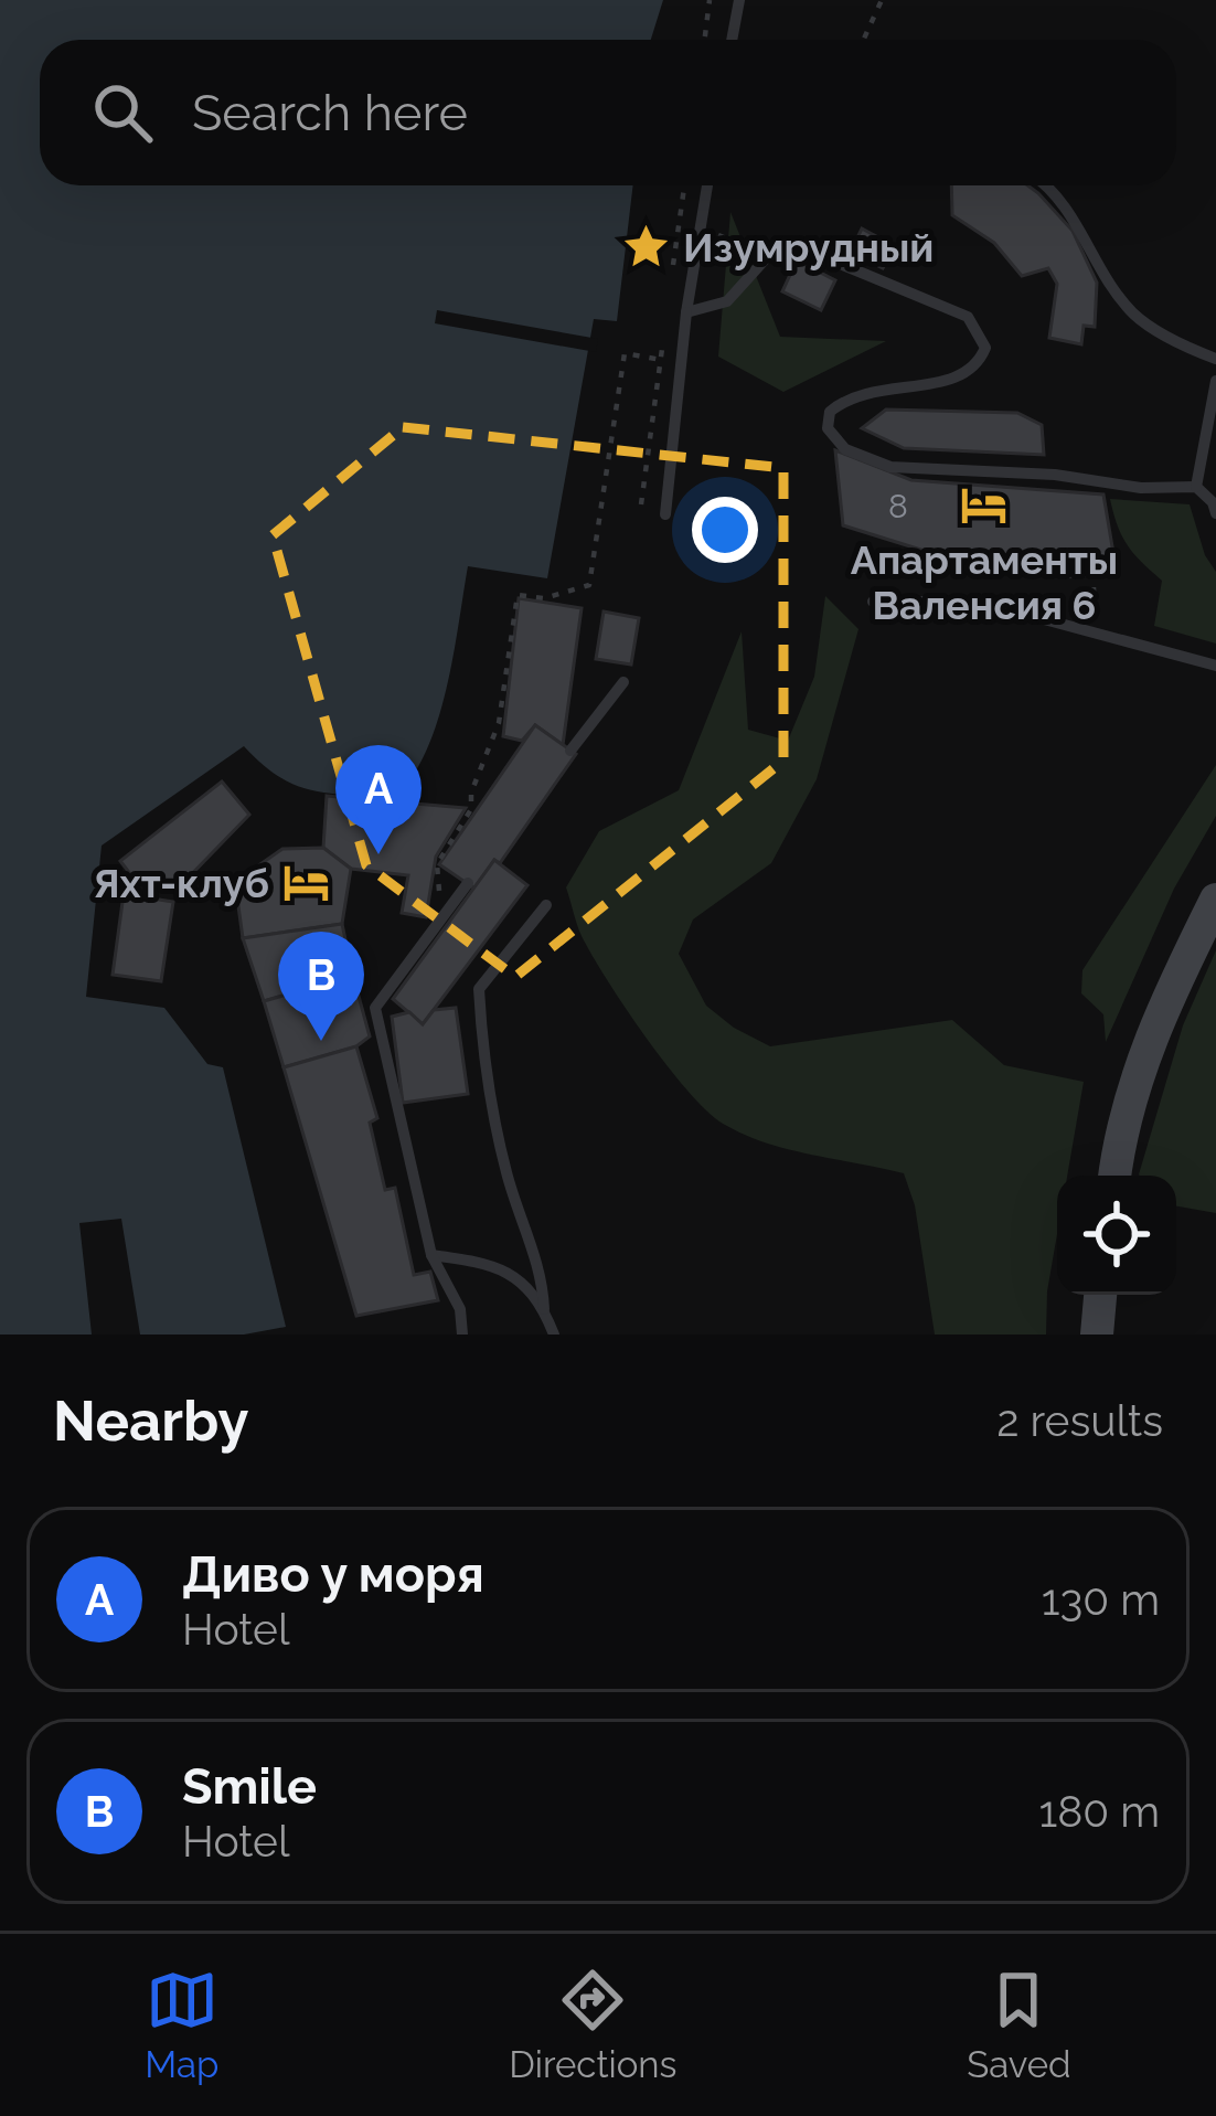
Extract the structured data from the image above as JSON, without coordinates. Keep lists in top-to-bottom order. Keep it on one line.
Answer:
{"places":{"place":["Изумрудный"],"hotel":["Апартаменты Валенсия 6","Яхт-клуб"]},"house_numbers":["8"],"page":{"search":"Search here","pins":["A","B"],"heading":["Nearby","2 results"],"list":[{"mark":"A","name":"Диво у моря","note":"Hotel","value":"130 m"},{"mark":"B","name":"Smile","note":"Hotel","value":"180 m"}],"nav":["Map","Directions","Saved"]}}
